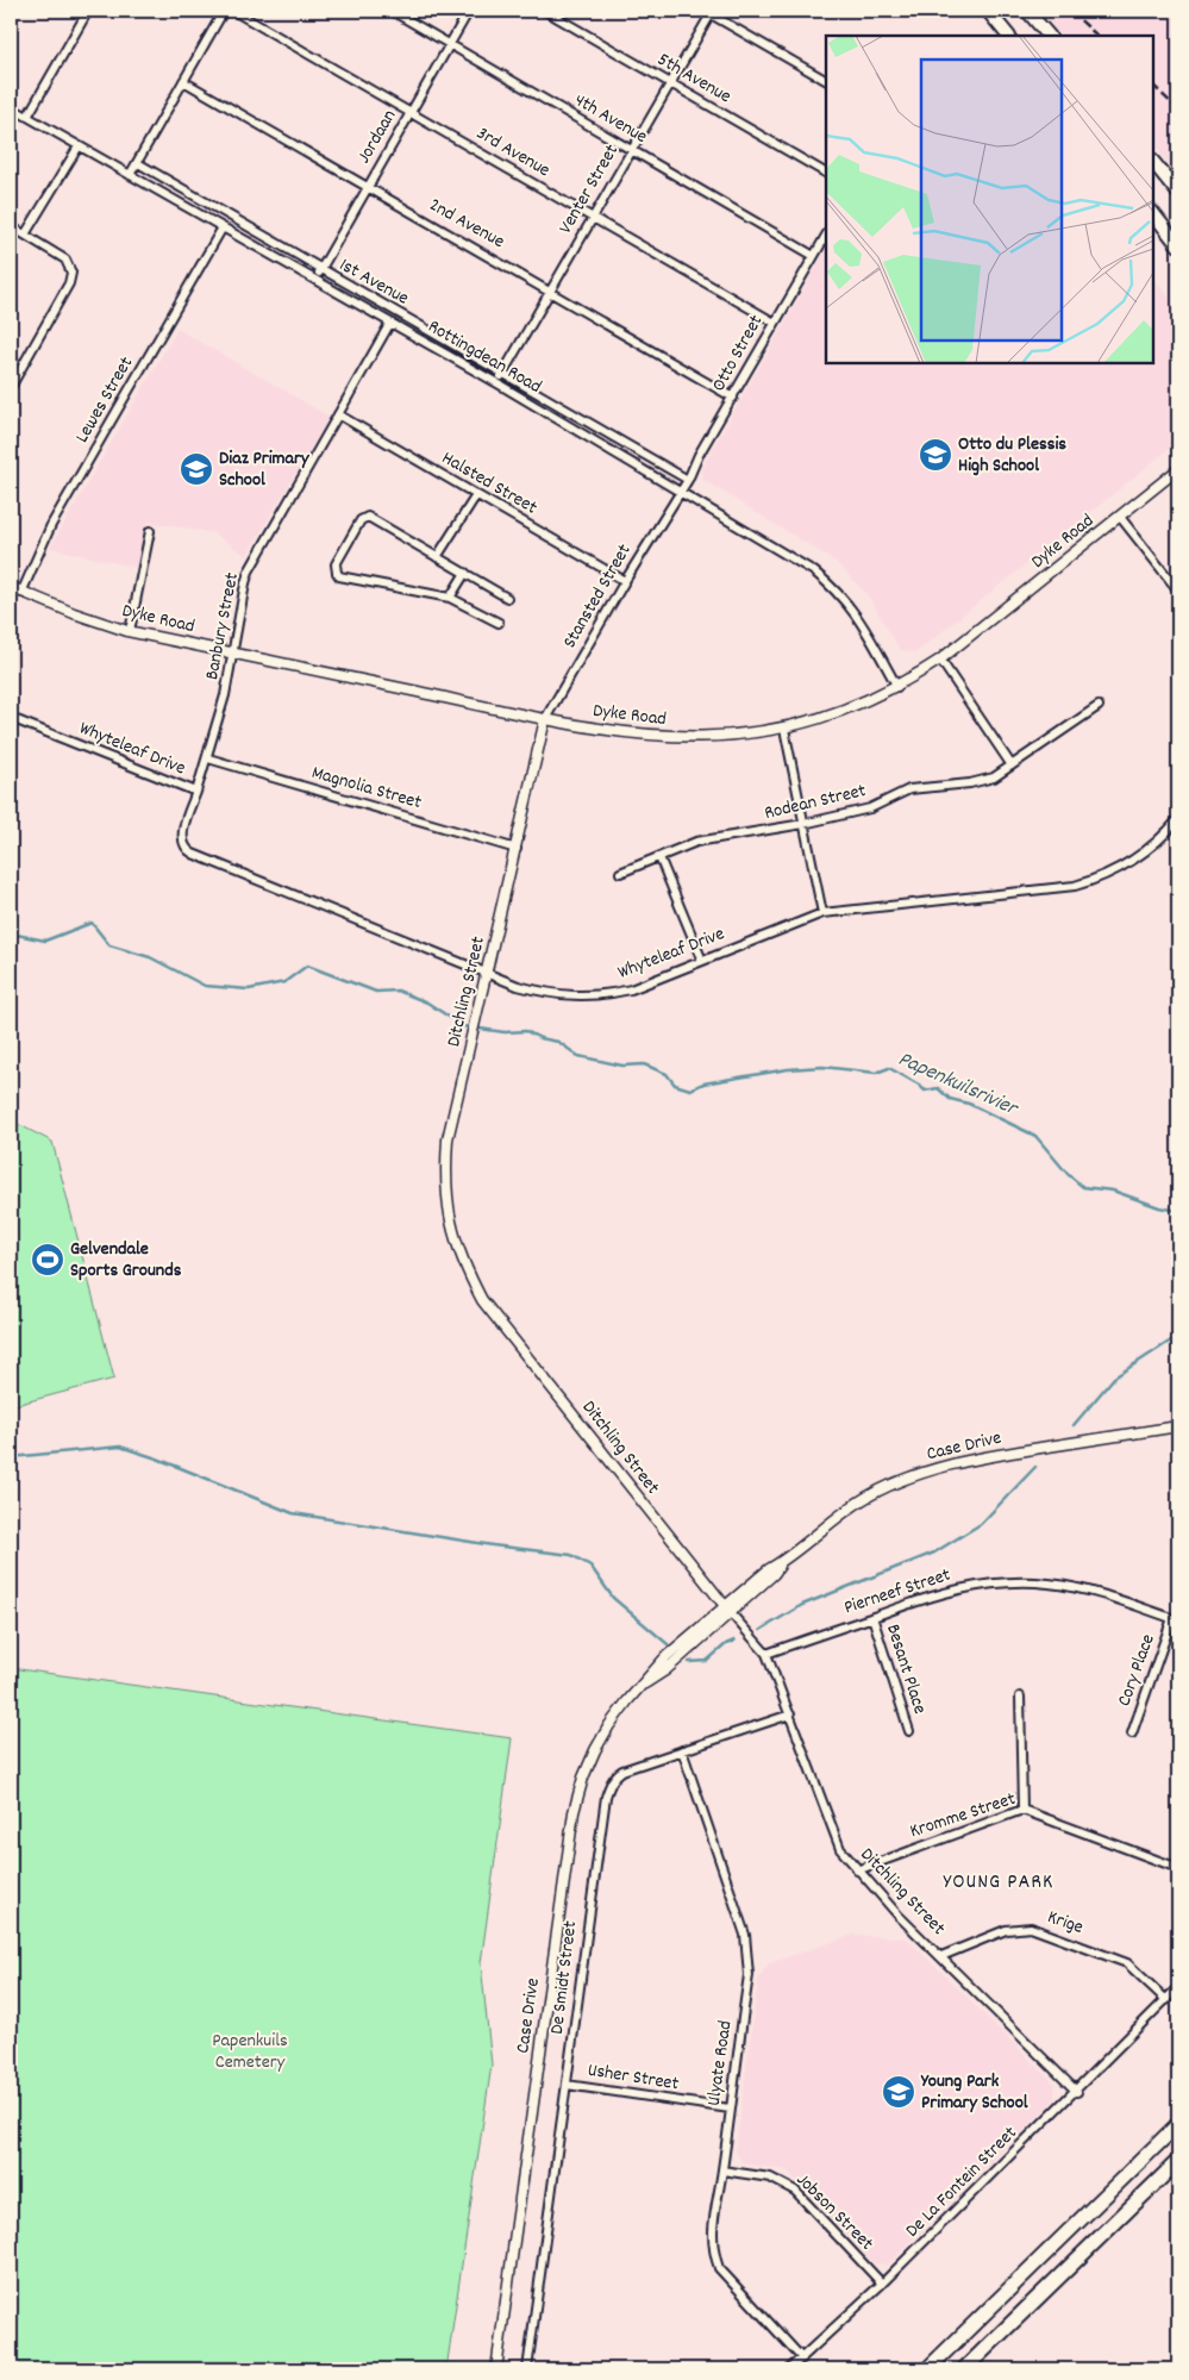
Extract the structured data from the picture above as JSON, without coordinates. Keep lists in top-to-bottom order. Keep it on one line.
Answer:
{"streets":{"street":["5th Avenue","4th Avenue","Jordaan","3rd Avenue","Venter Street","2nd Avenue","1st Avenue","Otto Street","Rottingdean Road","Lewes Street","Halsted Street","Dyke Road","Stansted Street","Banbury Street","Whyteleaf Drive","Magnolia Street","Rodean Street","Ditchling Street","Case Drive","Pierneef Street","Besant Place","Cory Place","Kromme Street","Krige","De Smidt Street","Ulyate Road","Usher Street","De La Fontein Street","Jobson Street"]},"crossings":[["5th Avenue","Venter Street"],["4th Avenue","Jordaan"],["4th Avenue","Venter Street"],["4th Avenue","Otto Street"],["Jordaan","3rd Avenue"],["Jordaan","2nd Avenue"],["Jordaan","1st Avenue"],["Jordaan","Rottingdean Road"],["3rd Avenue","Venter Street"],["3rd Avenue","Otto Street"],["Venter Street","2nd Avenue"],["Venter Street","1st Avenue"],["Venter Street","Rottingdean Road"],["2nd Avenue","Otto Street"],["1st Avenue","Otto Street"],["Otto Street","Rottingdean Road"],["Otto Street","Stansted Street"],["Rottingdean Road","Lewes Street"],["Rottingdean Road","Dyke Road"],["Rottingdean Road","Stansted Street"],["Rottingdean Road","Banbury Street"],["Lewes Street","Dyke Road"],["Halsted Street","Stansted Street"],["Halsted Street","Banbury Street"],["Dyke Road","Stansted Street"],["Dyke Road","Banbury Street"],["Dyke Road","Ditchling Street"],["Stansted Street","Ditchling Street"],["Banbury Street","Whyteleaf Drive"],["Banbury Street","Magnolia Street"],["Whyteleaf Drive","Ditchling Street"],["Magnolia Street","Ditchling Street"],["Ditchling Street","Case Drive"],["Ditchling Street","Pierneef Street"],["Ditchling Street","Kromme Street"],["Ditchling Street","Krige"],["Ditchling Street","De Smidt Street"],["Ditchling Street","De La Fontein Street"],["Pierneef Street","Besant Place"],["Pierneef Street","Cory Place"],["Krige","De La Fontein Street"],["De Smidt Street","Ulyate Road"],["De Smidt Street","Usher Street"],["Ulyate Road","Usher Street"],["Ulyate Road","De La Fontein Street"],["Ulyate Road","Jobson Street"],["De La Fontein Street","Jobson Street"]],"districts":["YOUNG PARK"],"water":["Papenkuilsrivier"],"parks":["Papenkuils Cemetery"],"places":{"school or university":["Otto du Plessis High School","Diaz Primary School","Young Park Primary School"],"sports":["Gelvendale Sports Grounds"]}}
